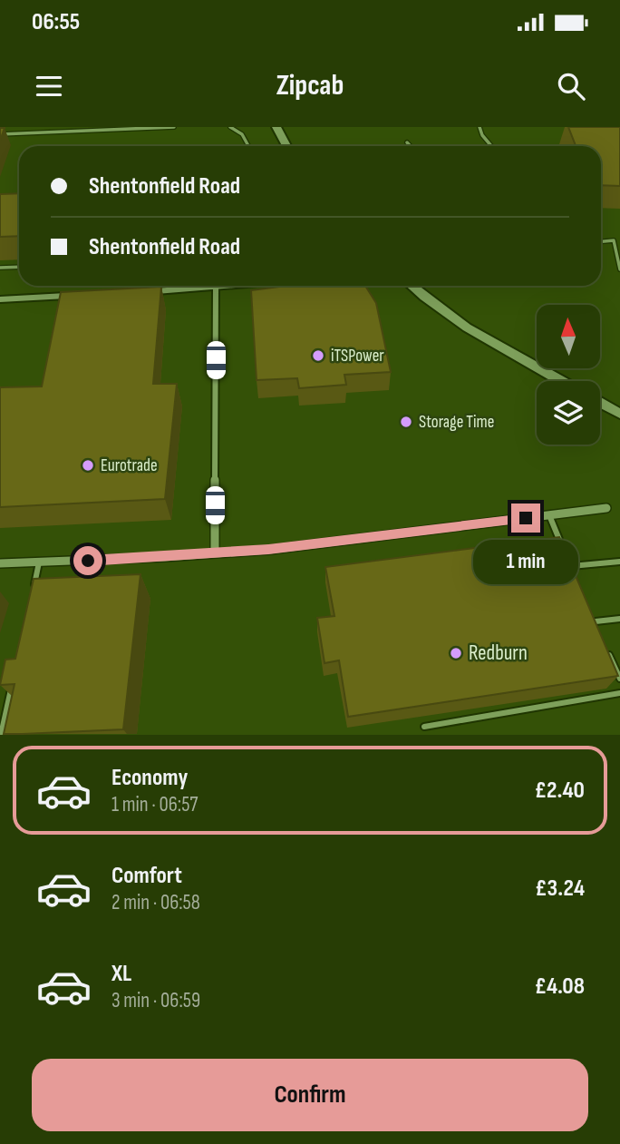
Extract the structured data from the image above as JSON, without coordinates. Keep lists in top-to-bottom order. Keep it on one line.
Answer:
{"places":["iTSPower","Storage Time","Eurotrade","Redburn"],"north":"top","page":{"status":"06:55","header":"Zipcab","banner":["Shentonfield Road","Shentonfield Road"],"bubble":"1 min","list":[{"name":"Economy","note":"1 min · 06:57","value":"£2.40"},{"name":"Comfort","note":"2 min · 06:58","value":"£3.24"},{"name":"XL","note":"3 min · 06:59","value":"£4.08"}],"buttons":"Confirm"}}
